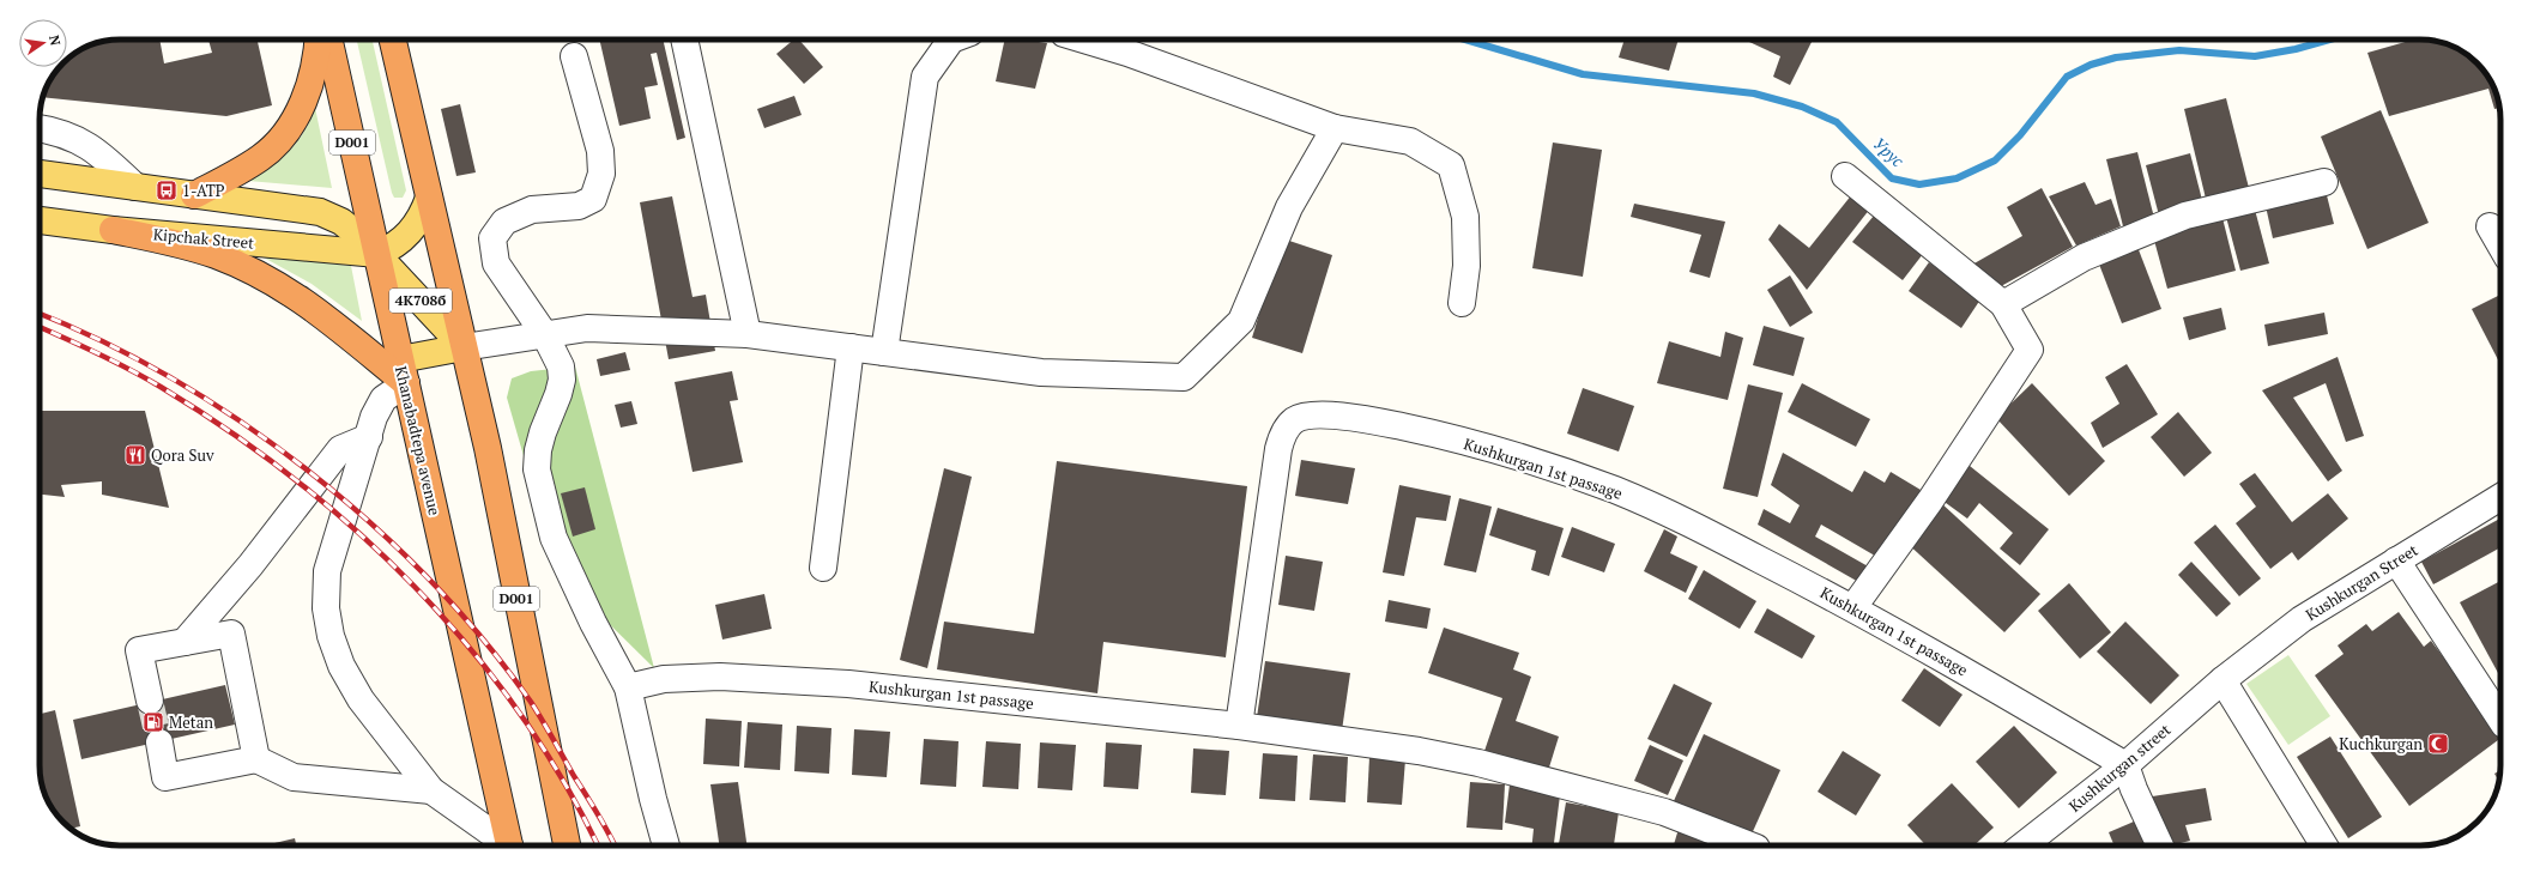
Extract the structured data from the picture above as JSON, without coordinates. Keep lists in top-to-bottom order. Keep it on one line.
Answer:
{"streets":{"highway":["D001","Khanabadtepa avenue"],"main road":["Kipchak Street","4К708б"],"street":["Kushkurgan 1st passage","Kushkurgan Street","Kushkurgan street"]},"crossings":[["D001","4К708б"],["Kipchak Street","4К708б"],["Kipchak Street","Khanabadtepa avenue"],["4К708б","Khanabadtepa avenue"],["Kushkurgan 1st passage","Kushkurgan street"],["Kushkurgan Street","Kushkurgan street"]],"water":["Урус"],"places":{"bus stop":["1-ATP"],"restaurant":["Qora Suv"],"fuel station":["Metan"],"mosque":["Kuchkurgan"]},"north":"right"}
